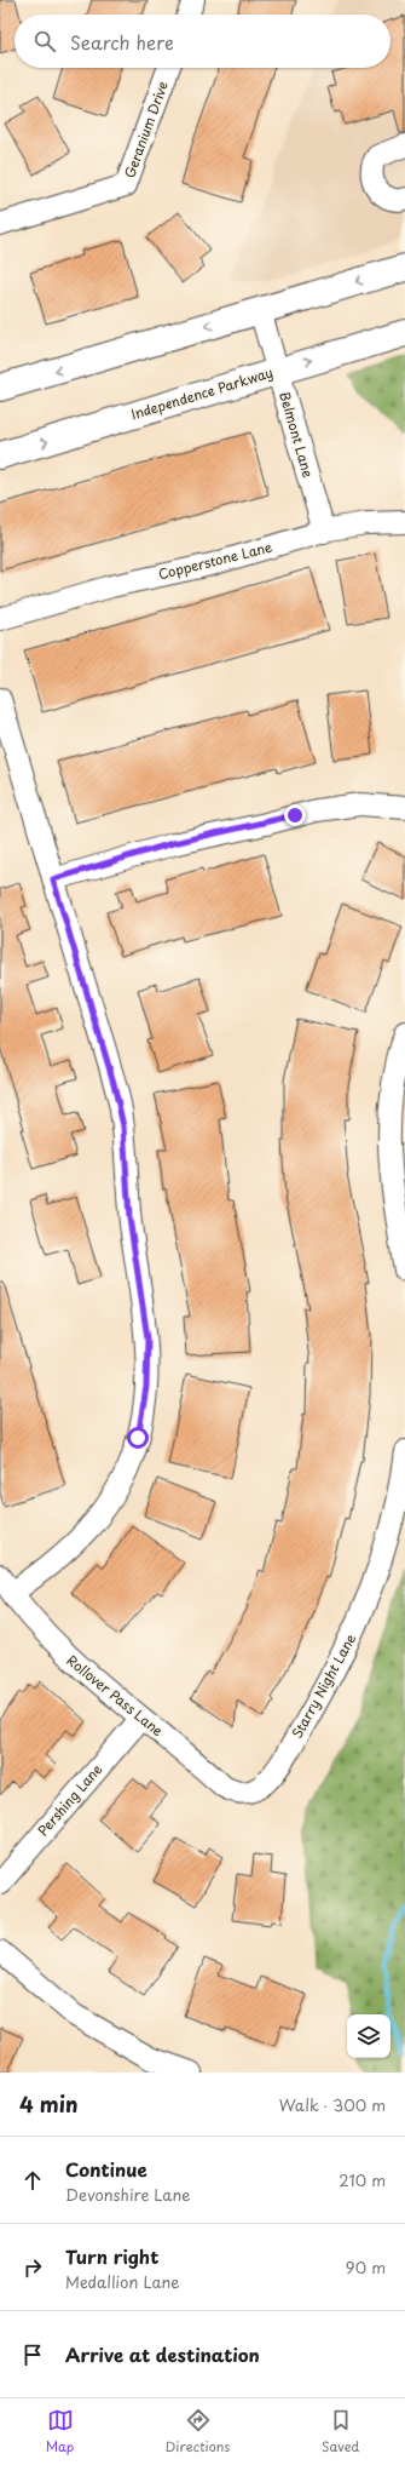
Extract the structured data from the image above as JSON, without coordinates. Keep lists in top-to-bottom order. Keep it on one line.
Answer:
{"streets":{"main road":["Independence Parkway"],"street":["Geranium Drive","Belmont Lane","Copperstone Lane","Starry Night Lane","Rollover Pass Lane","Pershing Lane"]},"crossings":[["Independence Parkway","Belmont Lane"],["Belmont Lane","Copperstone Lane"],["Starry Night Lane","Rollover Pass Lane"],["Rollover Pass Lane","Pershing Lane"]],"page":{"search":"Search here","heading":["4 min","Walk · 300 m"],"list":[["Continue","Devonshire Lane","210 m"],["Turn right","Medallion Lane","90 m"],"Arrive at destination"],"nav":["Map","Directions","Saved"]}}
